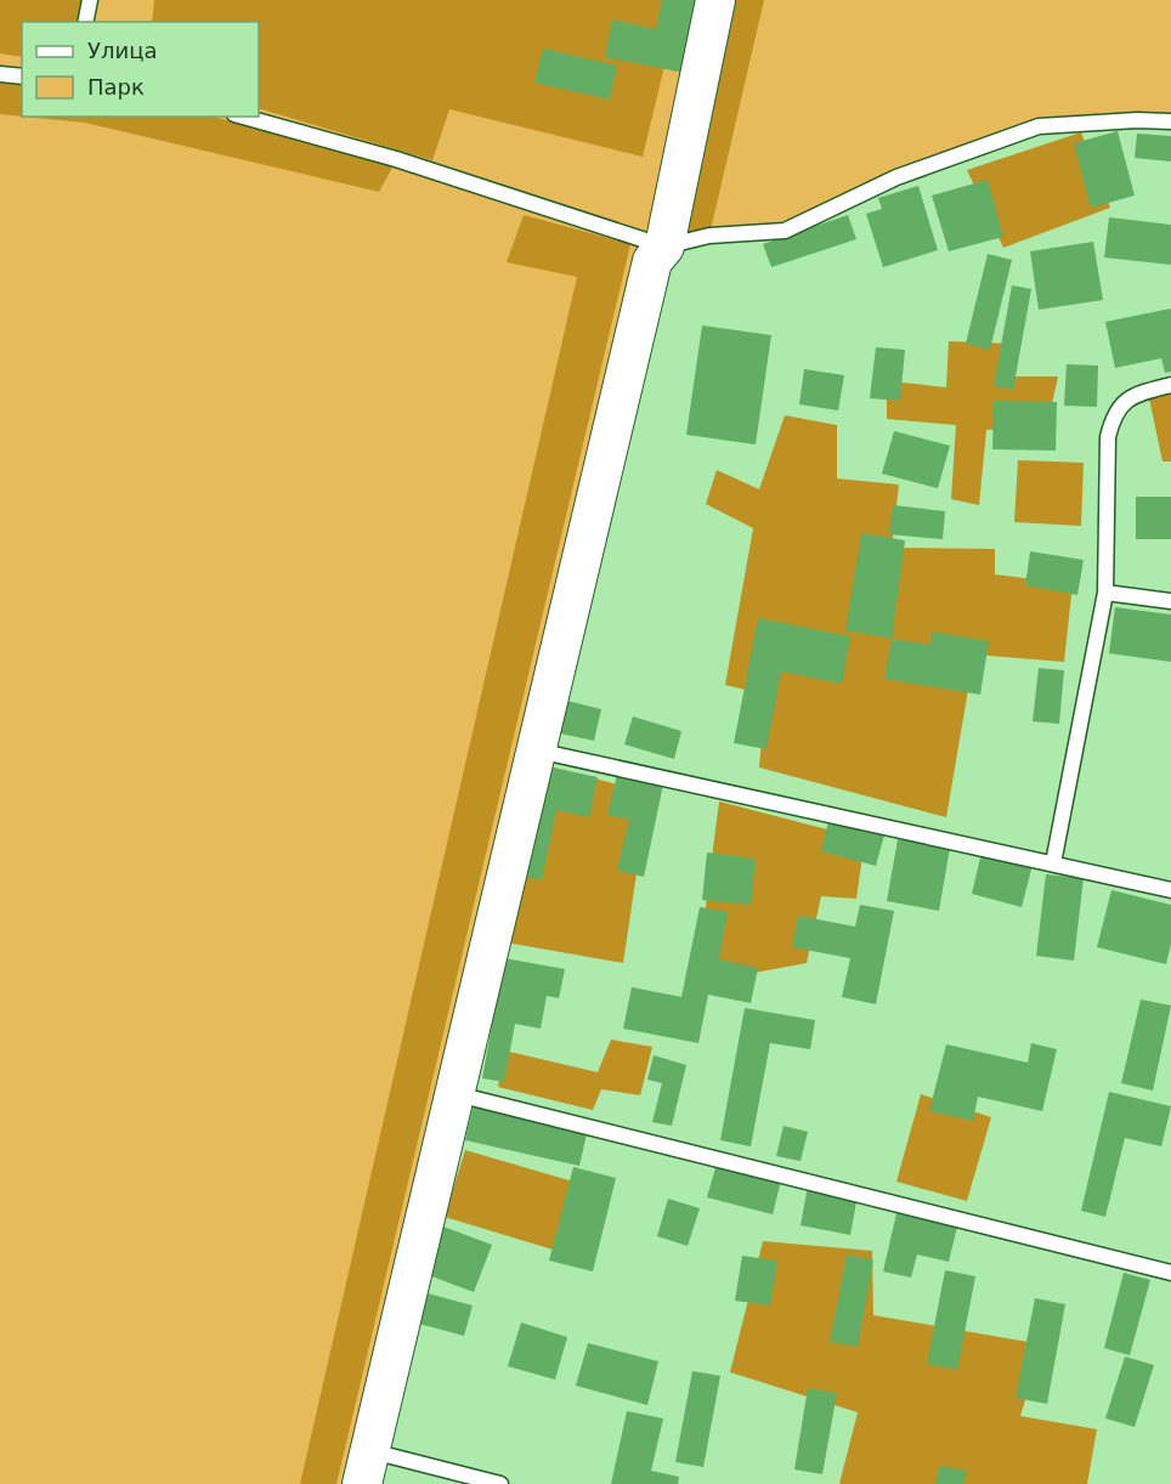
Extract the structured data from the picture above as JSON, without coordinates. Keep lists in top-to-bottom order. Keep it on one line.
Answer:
{"legend":["Улица","Парк"]}
